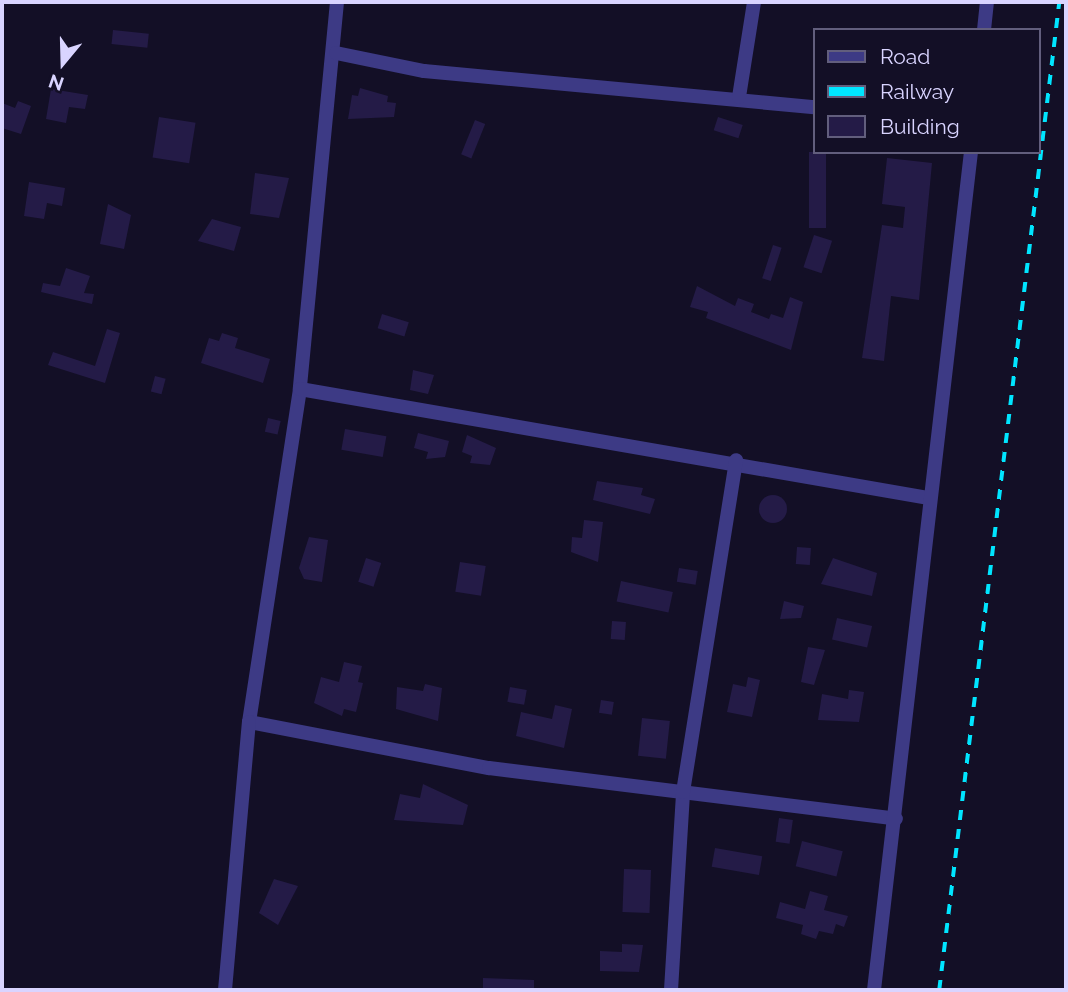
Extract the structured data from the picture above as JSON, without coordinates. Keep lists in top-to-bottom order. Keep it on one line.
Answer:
{"legend":["Road","Railway","Building"],"north":"bottom"}
